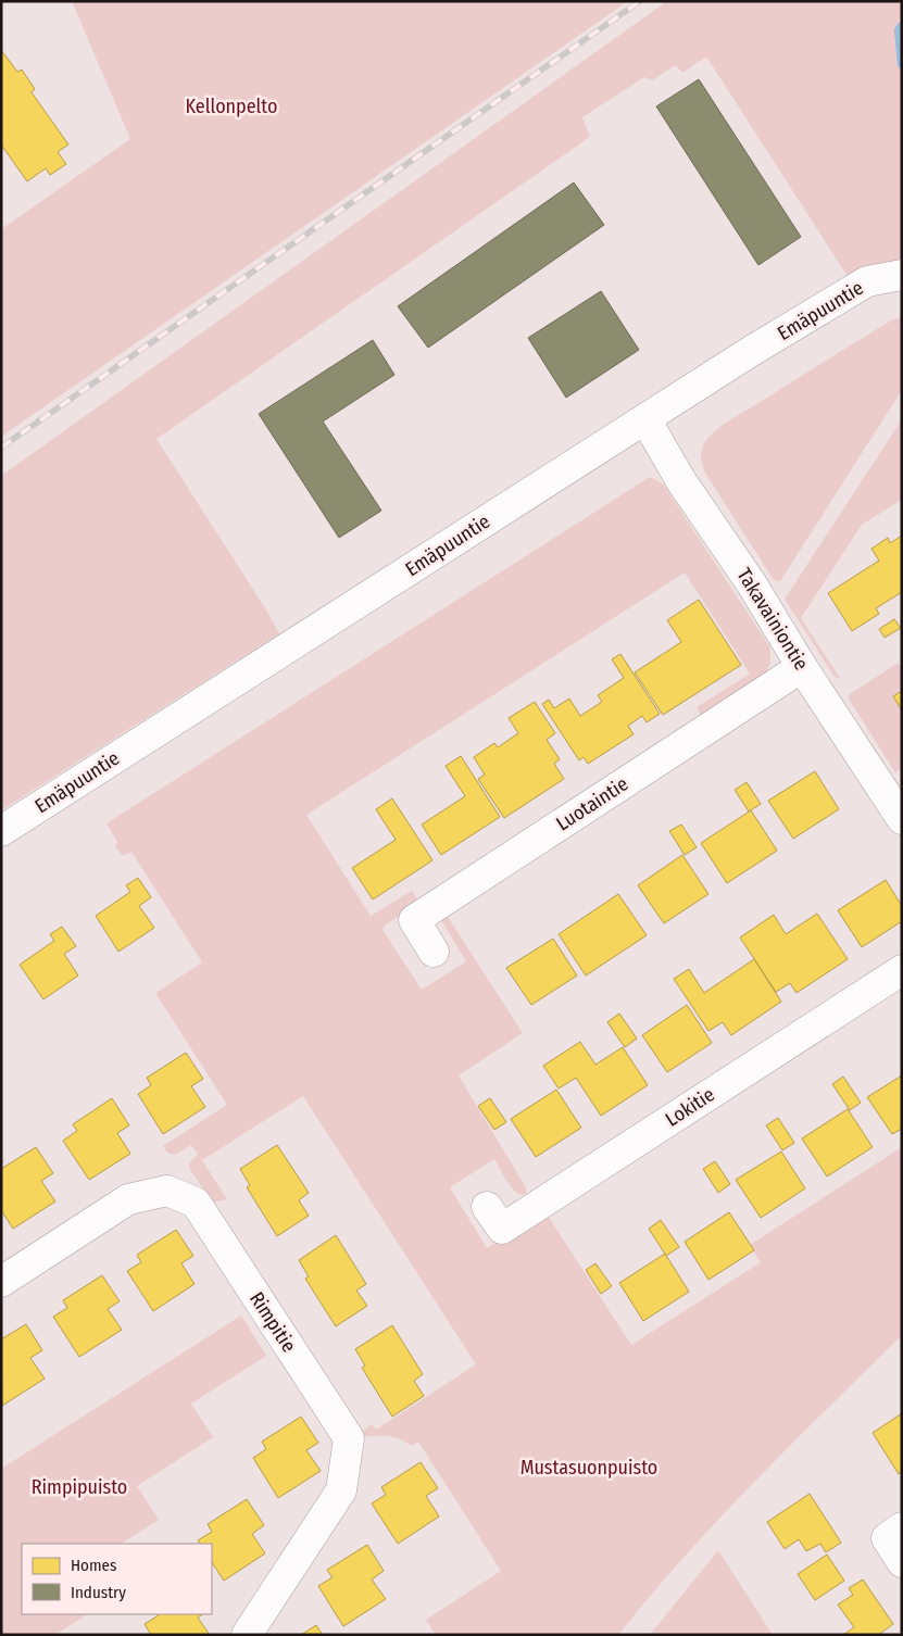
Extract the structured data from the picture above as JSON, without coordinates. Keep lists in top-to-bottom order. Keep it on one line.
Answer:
{"streets":{"street":["Emäpuuntie","Takavainiontie","Luotaintie","Lokitie","Rimpitie"]},"crossings":[["Emäpuuntie","Takavainiontie"],["Takavainiontie","Luotaintie"]],"parks":["Kellonpelto","Mustasuonpuisto","Rimpipuisto"],"legend":["Homes","Industry"]}
